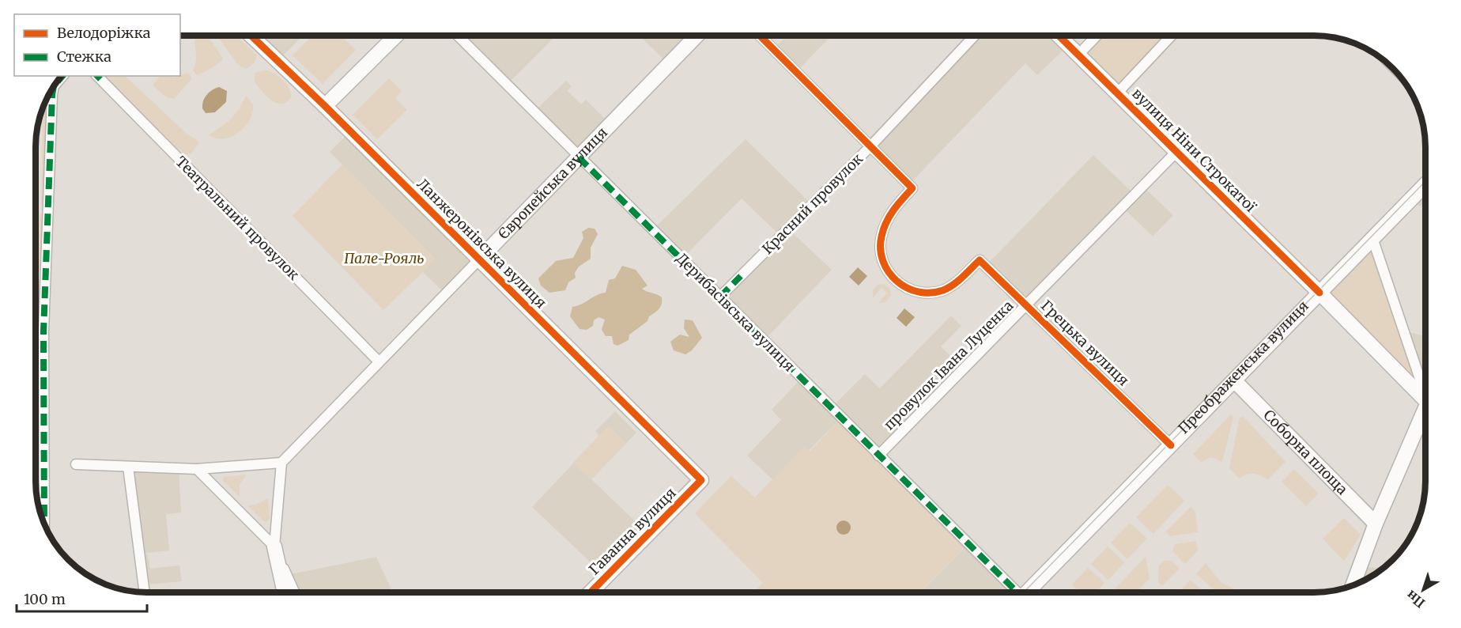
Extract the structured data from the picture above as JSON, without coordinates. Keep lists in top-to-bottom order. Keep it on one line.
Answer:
{"streets":{"street":["вулиця Ніни Строкатої","Європейська вулиця","Красний провулок","Театральний провулок","Ланжеронівська вулиця","Дерибасівська вулиця","Грецька вулиця","провулок Івана Луценка","Преображенська вулиця","Соборна площа","Гаванна вулиця"]},"crossings":[["вулиця Ніни Строкатої","провулок Івана Луценка"],["вулиця Ніни Строкатої","Преображенська вулиця"],["Європейська вулиця","Театральний провулок"],["Європейська вулиця","Ланжеронівська вулиця"],["Європейська вулиця","Дерибасівська вулиця"],["Красний провулок","Дерибасівська вулиця"],["Красний провулок","Грецька вулиця"],["Ланжеронівська вулиця","Гаванна вулиця"],["Дерибасівська вулиця","провулок Івана Луценка"],["Грецька вулиця","провулок Івана Луценка"],["Грецька вулиця","Преображенська вулиця"],["Преображенська вулиця","Соборна площа"]],"parks":["Пале-Рояль"],"legend":["Велодоріжка","Стежка"],"scale_bar":"100 m","north":"bottom left"}
